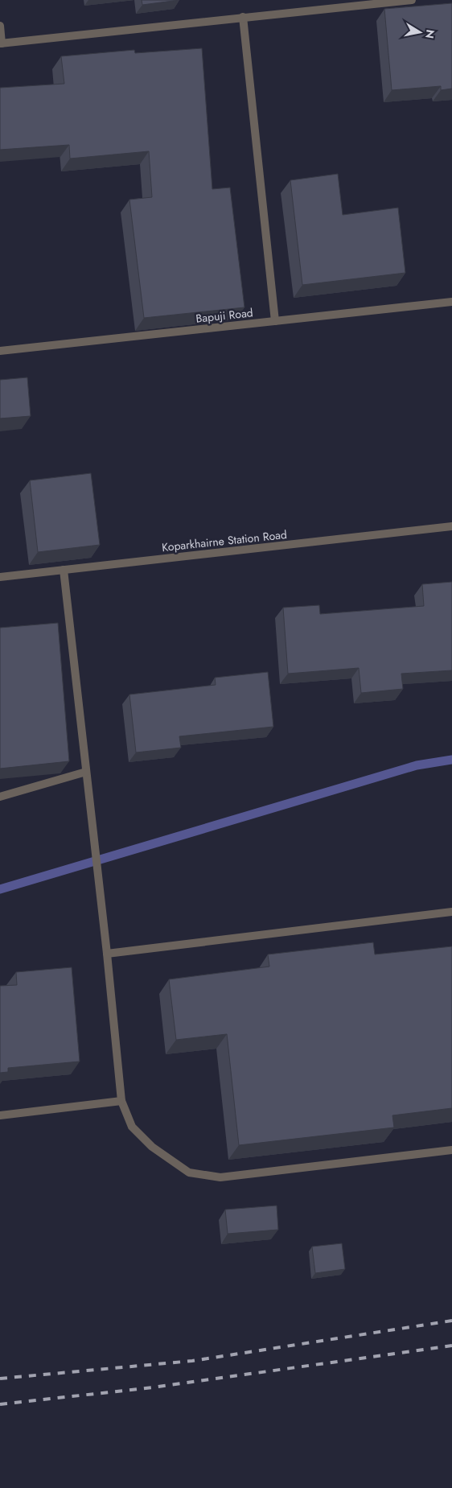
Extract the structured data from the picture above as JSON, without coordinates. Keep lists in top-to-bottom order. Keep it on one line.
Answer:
{"streets":{"street":["Bapuji Road","Koparkhairne Station Road"]},"north":"right"}
